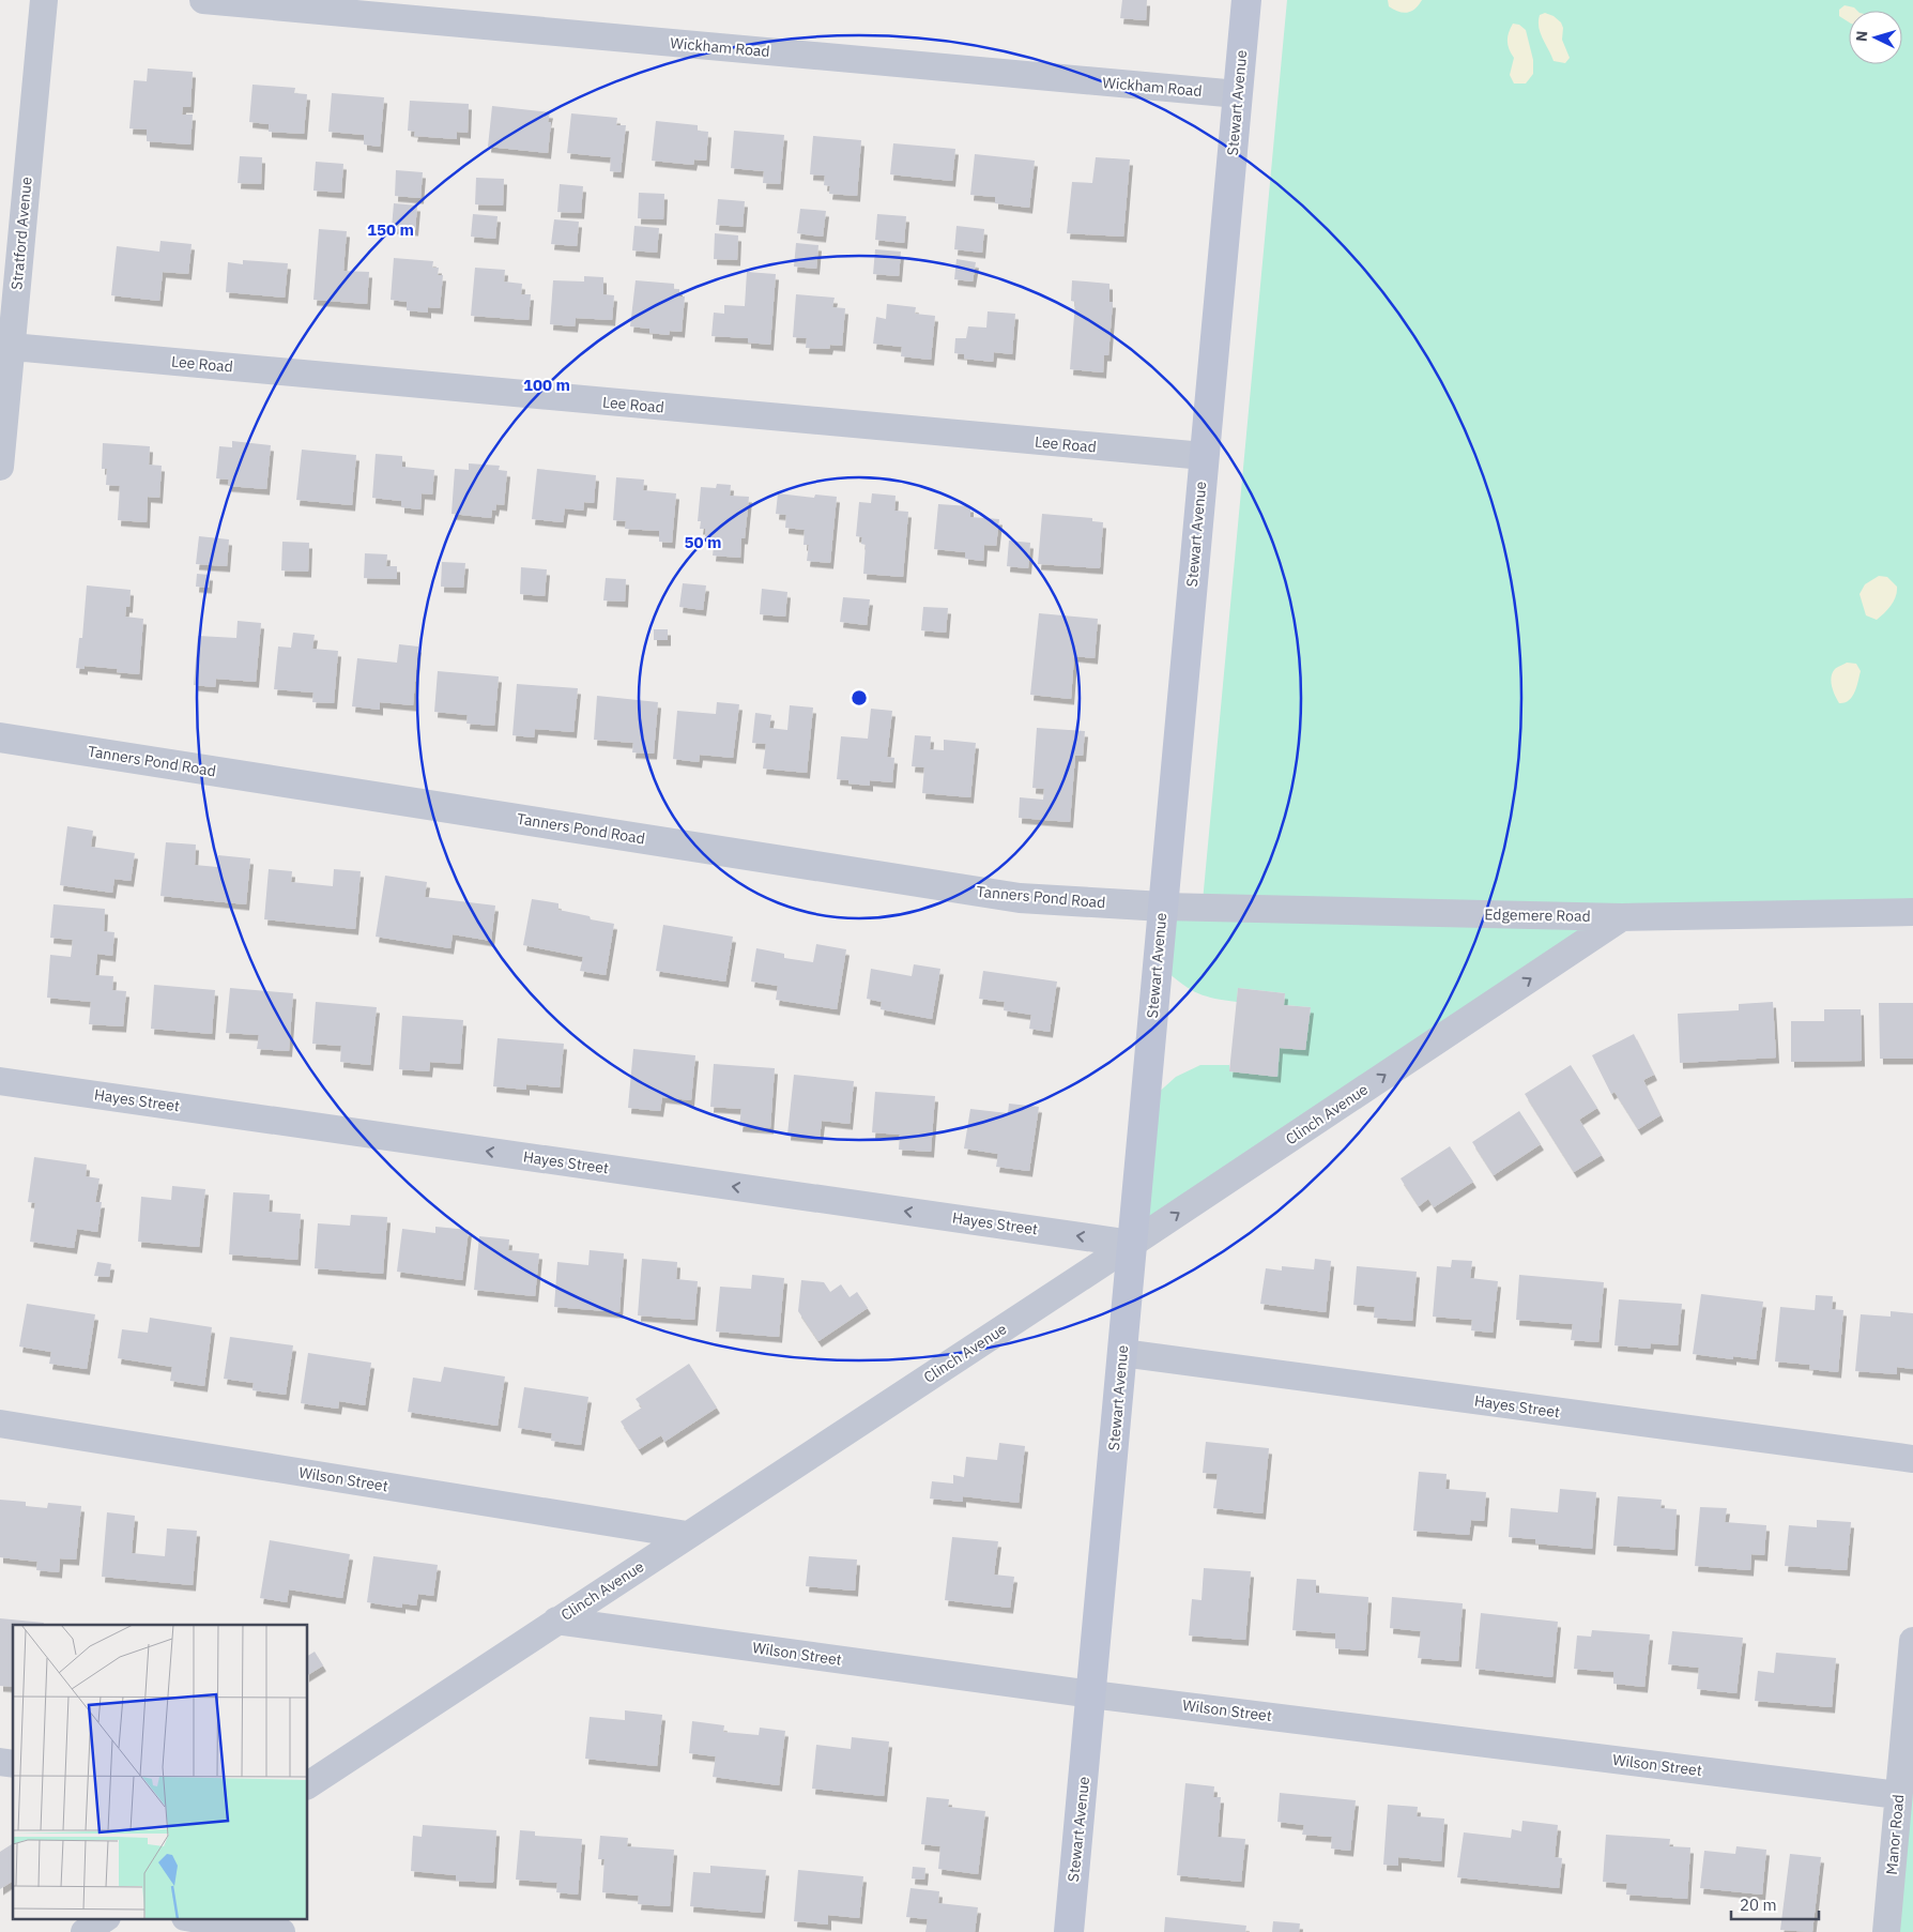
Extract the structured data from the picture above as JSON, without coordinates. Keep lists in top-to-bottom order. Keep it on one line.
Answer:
{"streets":{"main road":["Stewart Avenue"],"street":["Wickham Road","Stratford Avenue","Lee Road","Tanners Pond Road","Edgemere Road","Hayes Street","Clinch Avenue","Wilson Street","Manor Road"]},"crossings":[["Wickham Road","Stewart Avenue"],["Stewart Avenue","Lee Road"],["Stewart Avenue","Tanners Pond Road"],["Stewart Avenue","Edgemere Road"],["Stewart Avenue","Hayes Street"],["Stewart Avenue","Clinch Avenue"],["Stewart Avenue","Wilson Street"],["Stratford Avenue","Lee Road"],["Tanners Pond Road","Edgemere Road"],["Edgemere Road","Clinch Avenue"],["Hayes Street","Clinch Avenue"],["Clinch Avenue","Wilson Street"],["Wilson Street","Manor Road"]],"one_way":["Hayes Street","Clinch Avenue"],"scale_bar":"20 m","north":"left","rings":["150 m","100 m","50 m"]}
